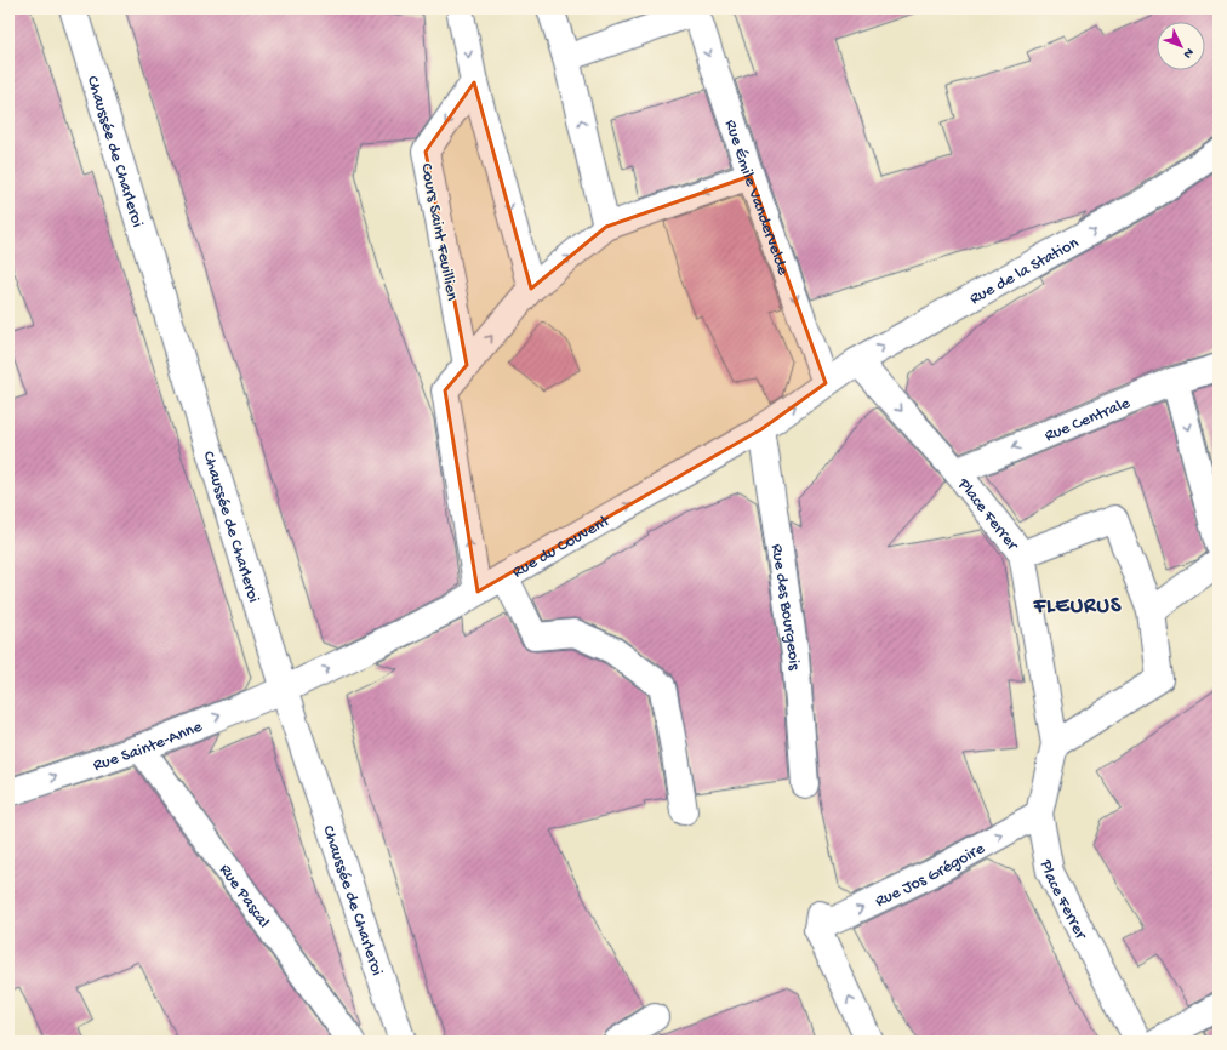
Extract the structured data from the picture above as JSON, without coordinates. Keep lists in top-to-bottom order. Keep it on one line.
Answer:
{"streets":{"street":["Chaussée de Charleroi","Rue Émile Vandervelde","Cours Saint Feuillien","Rue de la Station","Rue Centrale","Place Ferrer","Rue du Couvent","Rue des Bourgeois","Rue Sainte-Anne","Rue Jos Grégoire","Rue Pascal"]},"crossings":[["Chaussée de Charleroi","Rue du Couvent"],["Chaussée de Charleroi","Rue Sainte-Anne"],["Rue Émile Vandervelde","Rue de la Station"],["Rue Émile Vandervelde","Rue du Couvent"],["Rue de la Station","Place Ferrer"],["Rue de la Station","Rue du Couvent"],["Rue Centrale","Place Ferrer"],["Place Ferrer","Rue Jos Grégoire"],["Rue du Couvent","Rue des Bourgeois"],["Rue du Couvent","Rue Sainte-Anne"],["Rue Sainte-Anne","Rue Pascal"]],"one_way":["Rue de la Station","Rue du Couvent","Rue Sainte-Anne"],"districts":["FLEURUS"],"north":"bottom right"}
